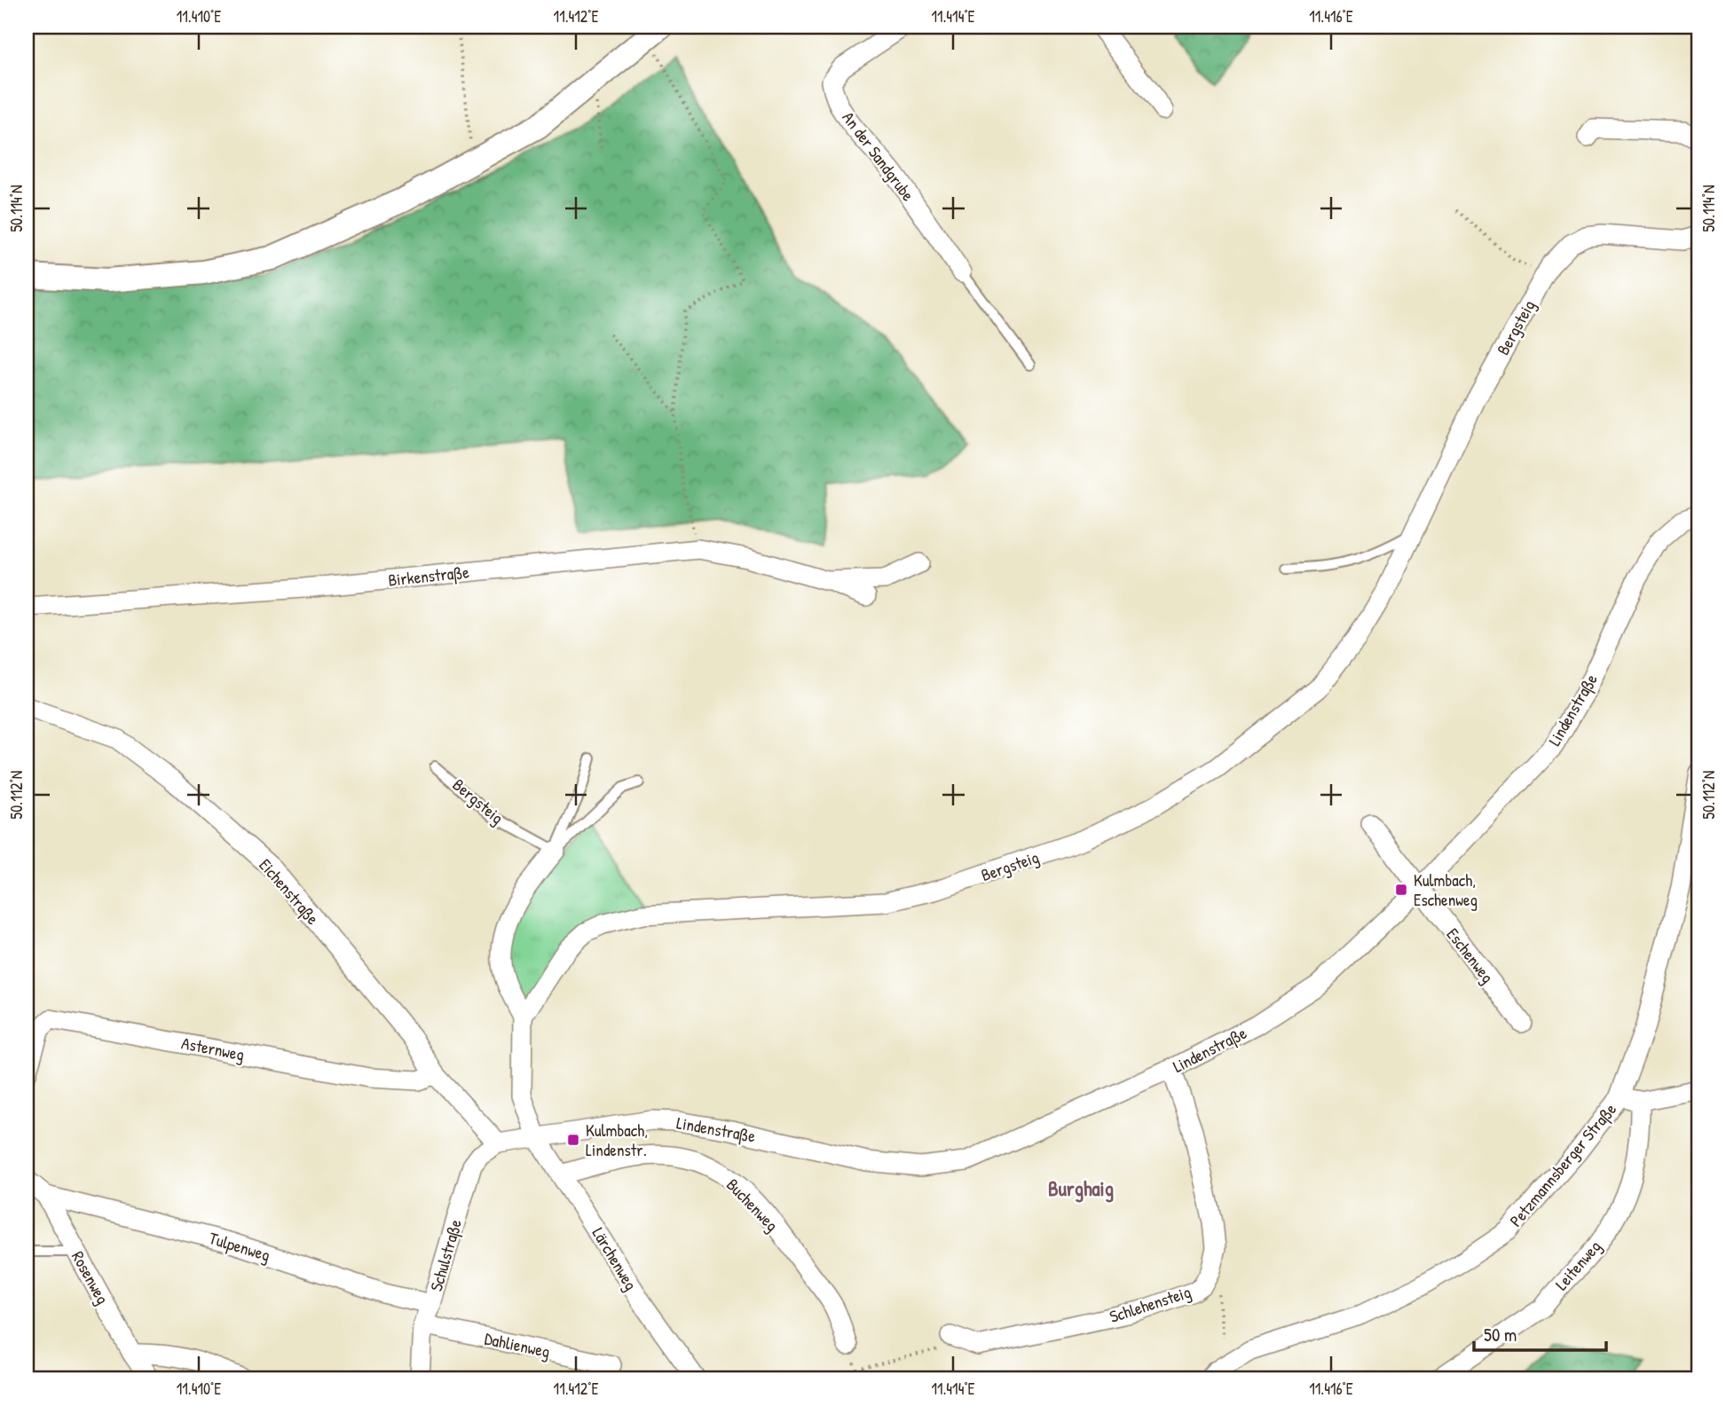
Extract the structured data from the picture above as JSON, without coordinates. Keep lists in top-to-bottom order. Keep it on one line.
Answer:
{"streets":{"street":["An der Sandgrube","Bergsteig","Birkenstraße","Lindenstraße","Eichenstraße","Eschenweg","Asternweg","Petzmannsberger Straße","Buchenweg","Tulpenweg","Schulstraße","Lärchenweg","Leitenweg","Rosenweg","Schlehensteig","Dahlienweg"]},"crossings":[["Lindenstraße","Eichenstraße"],["Lindenstraße","Eschenweg"],["Lindenstraße","Schulstraße"],["Lindenstraße","Lärchenweg"],["Eichenstraße","Asternweg"],["Eichenstraße","Schulstraße"],["Buchenweg","Lärchenweg"],["Tulpenweg","Schulstraße"],["Tulpenweg","Rosenweg"],["Schulstraße","Dahlienweg"]],"districts":["Burghaig"],"places":{"transit":["Kulmbach, Eschenweg","Kulmbach, Lindenstr."]},"scale_bar":"50 m","coordinates":["11.410°E","11.412°E","11.414°E","11.416°E","50.114°N","50.112°N"]}
